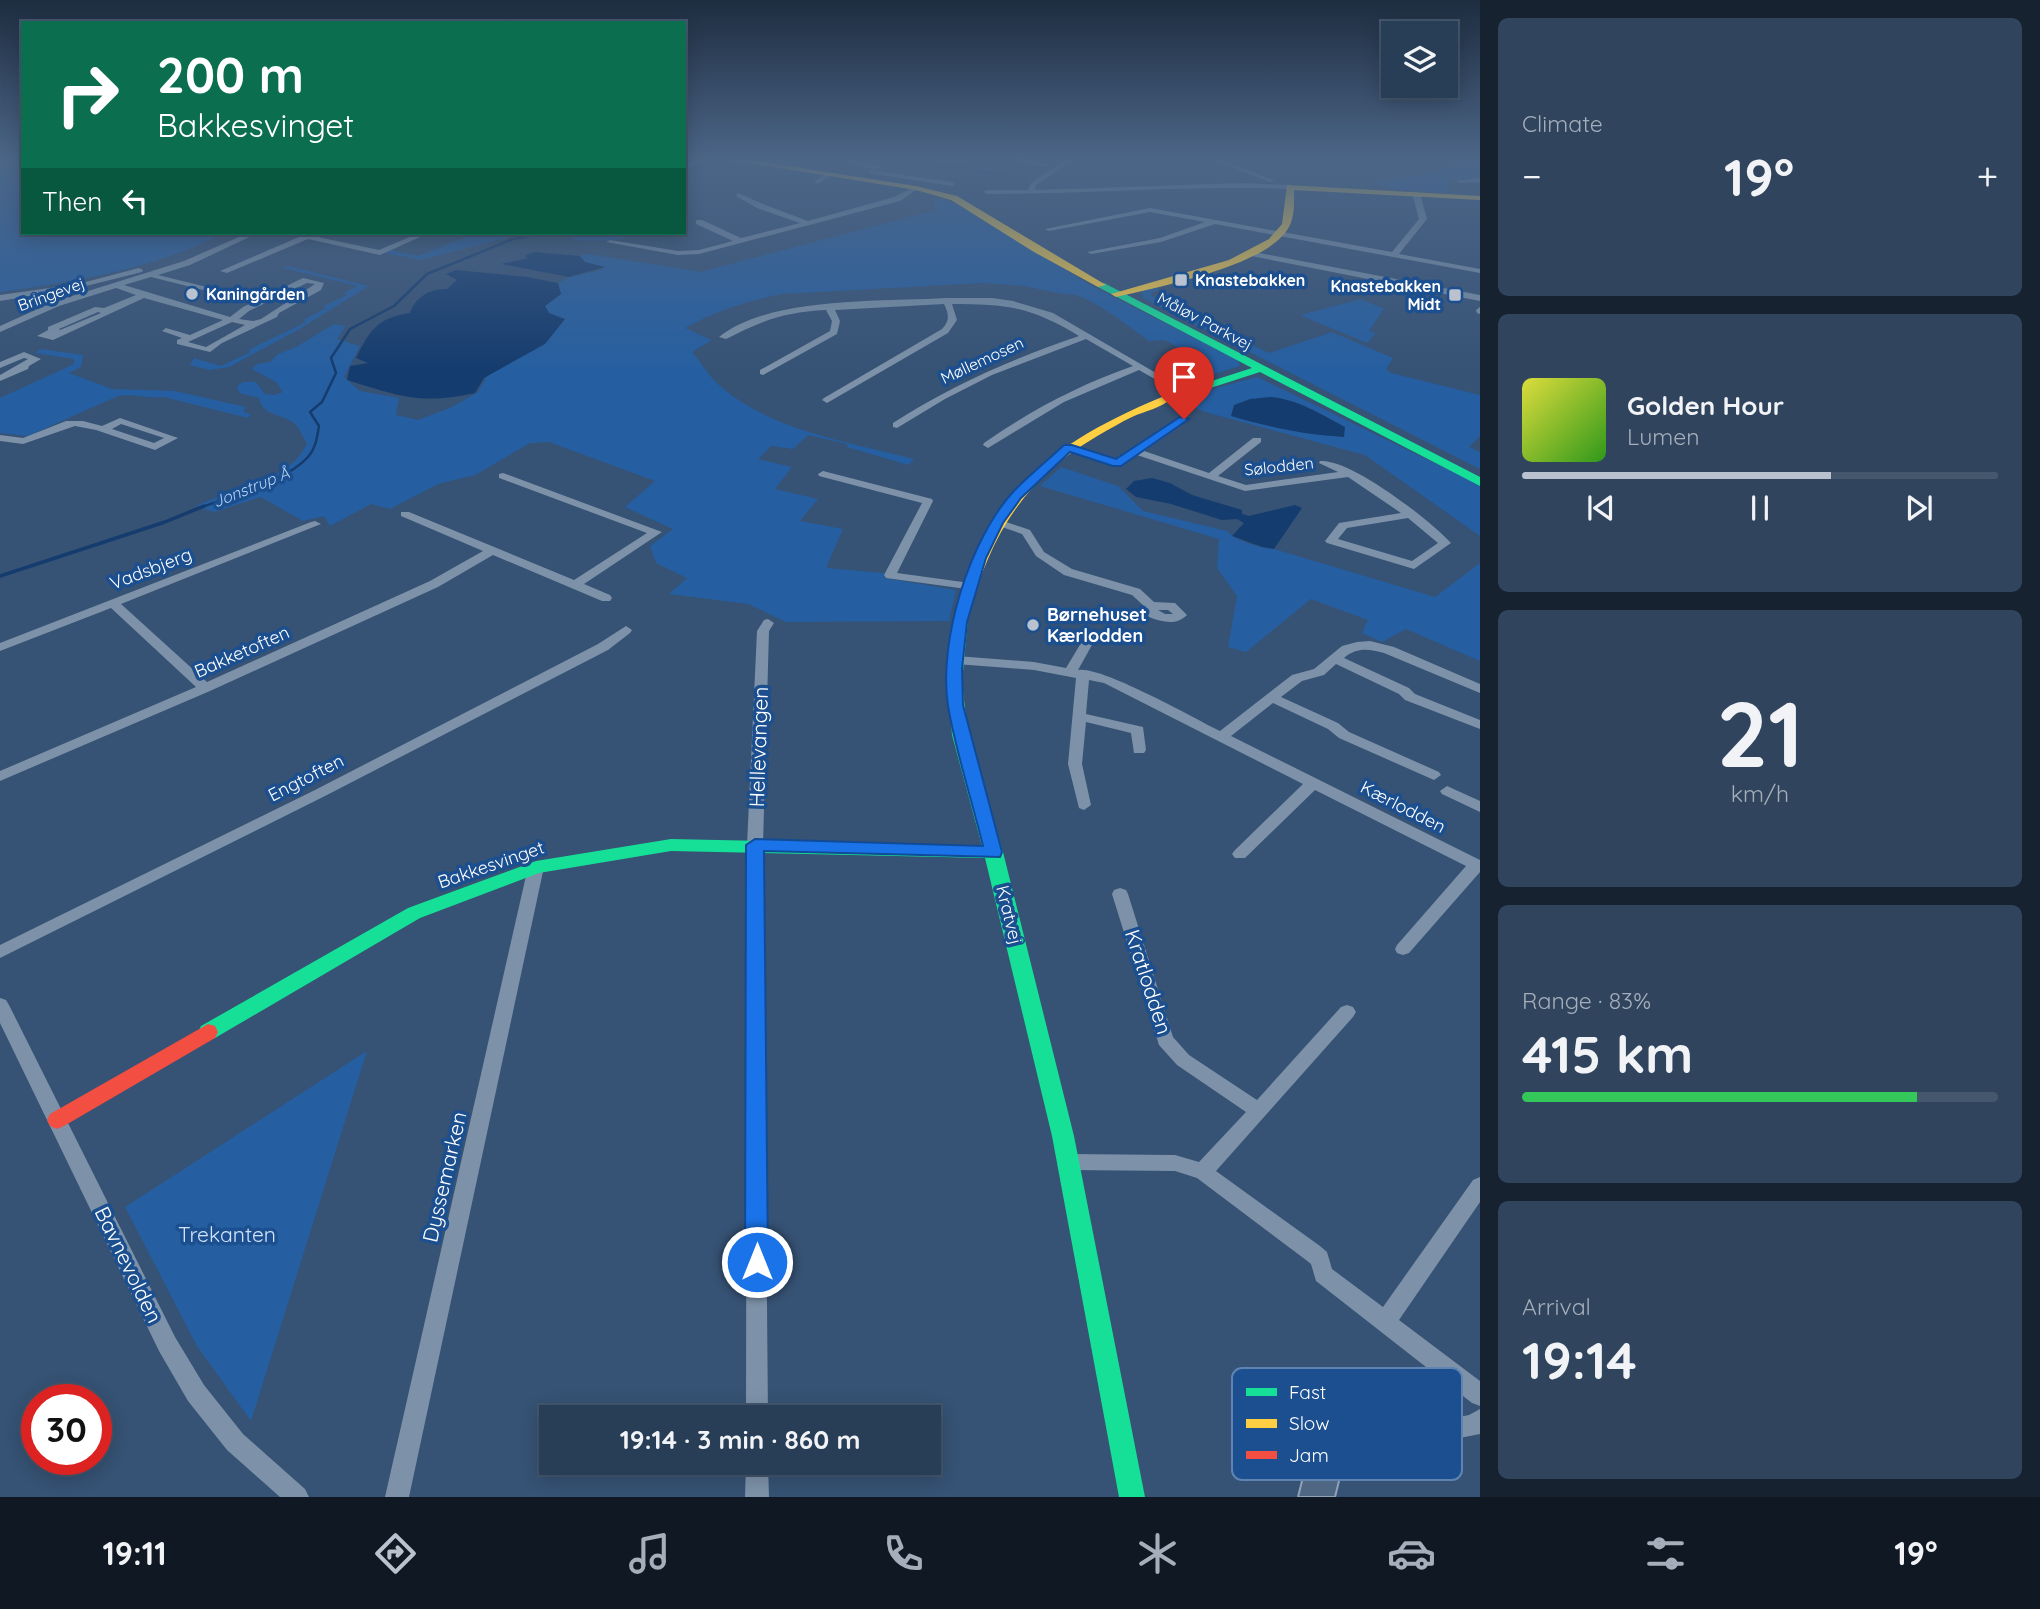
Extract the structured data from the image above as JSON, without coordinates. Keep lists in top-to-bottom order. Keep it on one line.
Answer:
{"streets":{"street":["Bringevej","Måløv Parkvej","Møllemosen","Sølodden","Vadsbjerg","Bakketoften","Hellevangen","Engtoften","Kærlodden","Bakkesvinget","Kratvej","Kratlodden","Dyssemarken","Bavnevolden"]},"crossings":[["Måløv Parkvej","Kratvej"],["Hellevangen","Bakkesvinget"],["Kærlodden","Kratvej"],["Bakkesvinget","Kratvej"],["Bakkesvinget","Dyssemarken"],["Bakkesvinget","Bavnevolden"]],"water":["Jonstrup Å"],"parks":["Trekanten"],"places":{"transit":["Knastebakken","Knastebakken Midt"],"other":["Kaningården","Børnehuset Kærlodden"]},"legend":["Fast","Slow","Jam"],"page":{"tile":["Climate",["21","km/h"],["Range · 83%","415 km"],["Arrival","19:14"]],"turn":["200 m","Bakkesvinget"],"heat":["−","19°","+"],"then":"Then","song":["Golden Hour","Lumen"],"limit":"30","trip":"19:14 · 3 min · 860 m","tabs":["19:11","19°"]}}
